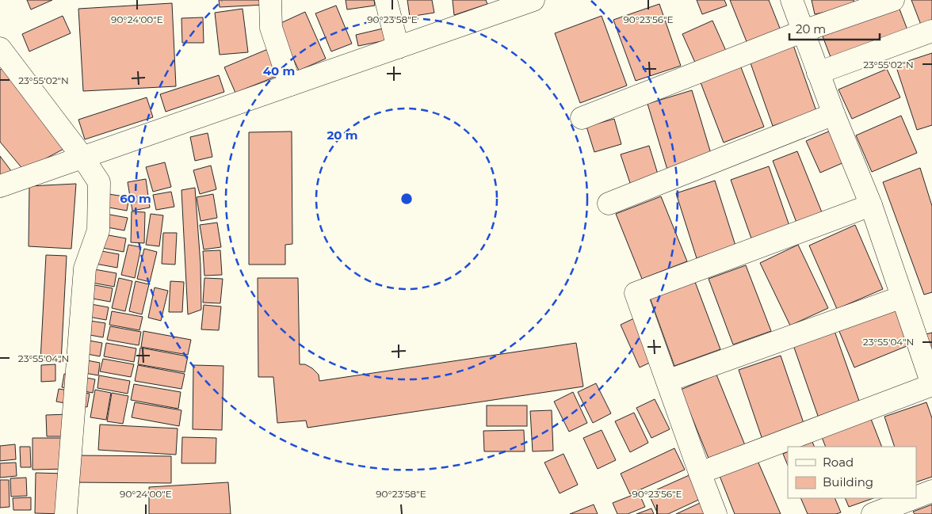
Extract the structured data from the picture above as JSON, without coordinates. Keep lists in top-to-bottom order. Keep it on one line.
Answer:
{"legend":["Road","Building"],"scale_bar":"20 m","coordinates":["90°24'00\"E","90°23'58\"E","90°23'56\"E","23°55'02\"N","23°55'04\"N"],"rings":["40 m","20 m","60 m"]}
